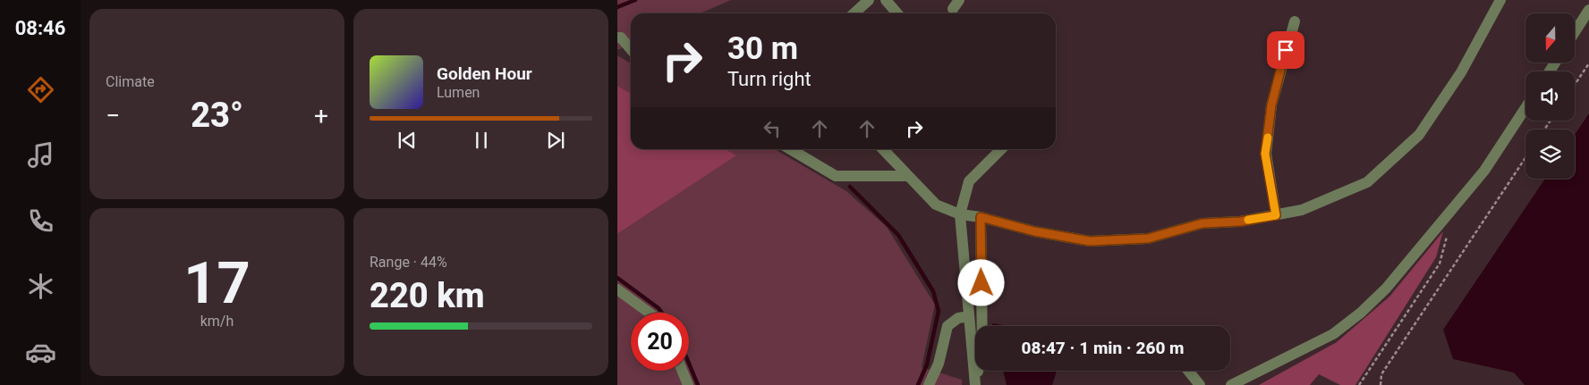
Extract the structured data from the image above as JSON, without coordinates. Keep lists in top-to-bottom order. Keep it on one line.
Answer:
{"north":"bottom","page":{"tabs":"08:46","tile":["Climate",["17","km/h"],["Range · 44%","220 km"]],"turn":["30 m","Turn right"],"song":["Golden Hour","Lumen"],"heat":["−","23°","+"],"limit":"20","trip":"08:47 · 1 min · 260 m"}}
